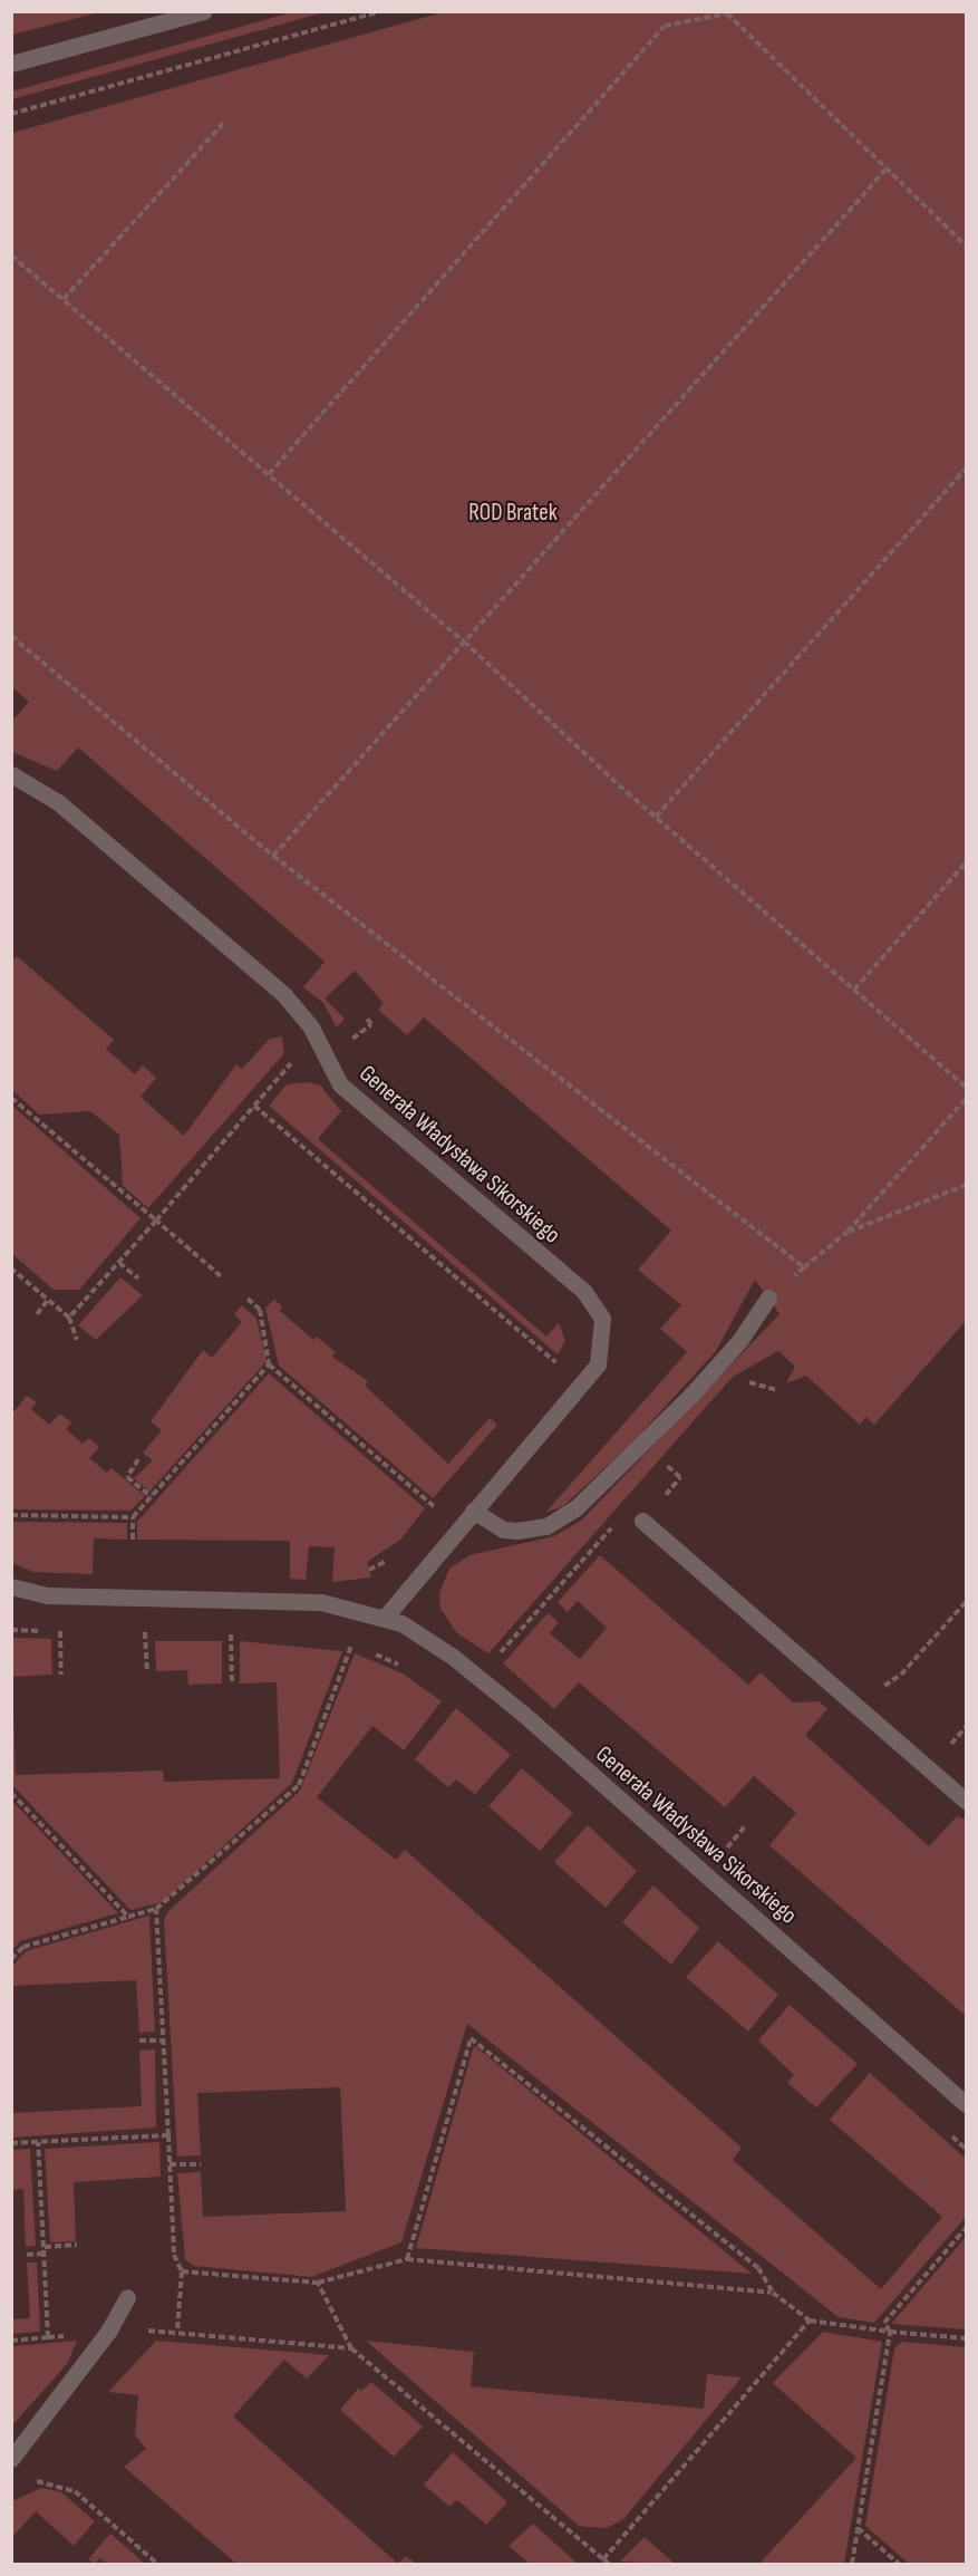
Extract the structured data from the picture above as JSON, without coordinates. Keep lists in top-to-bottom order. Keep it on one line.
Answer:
{"streets":{"street":["Generała Władysława Sikorskiego"]},"parks":["ROD Bratek"]}
